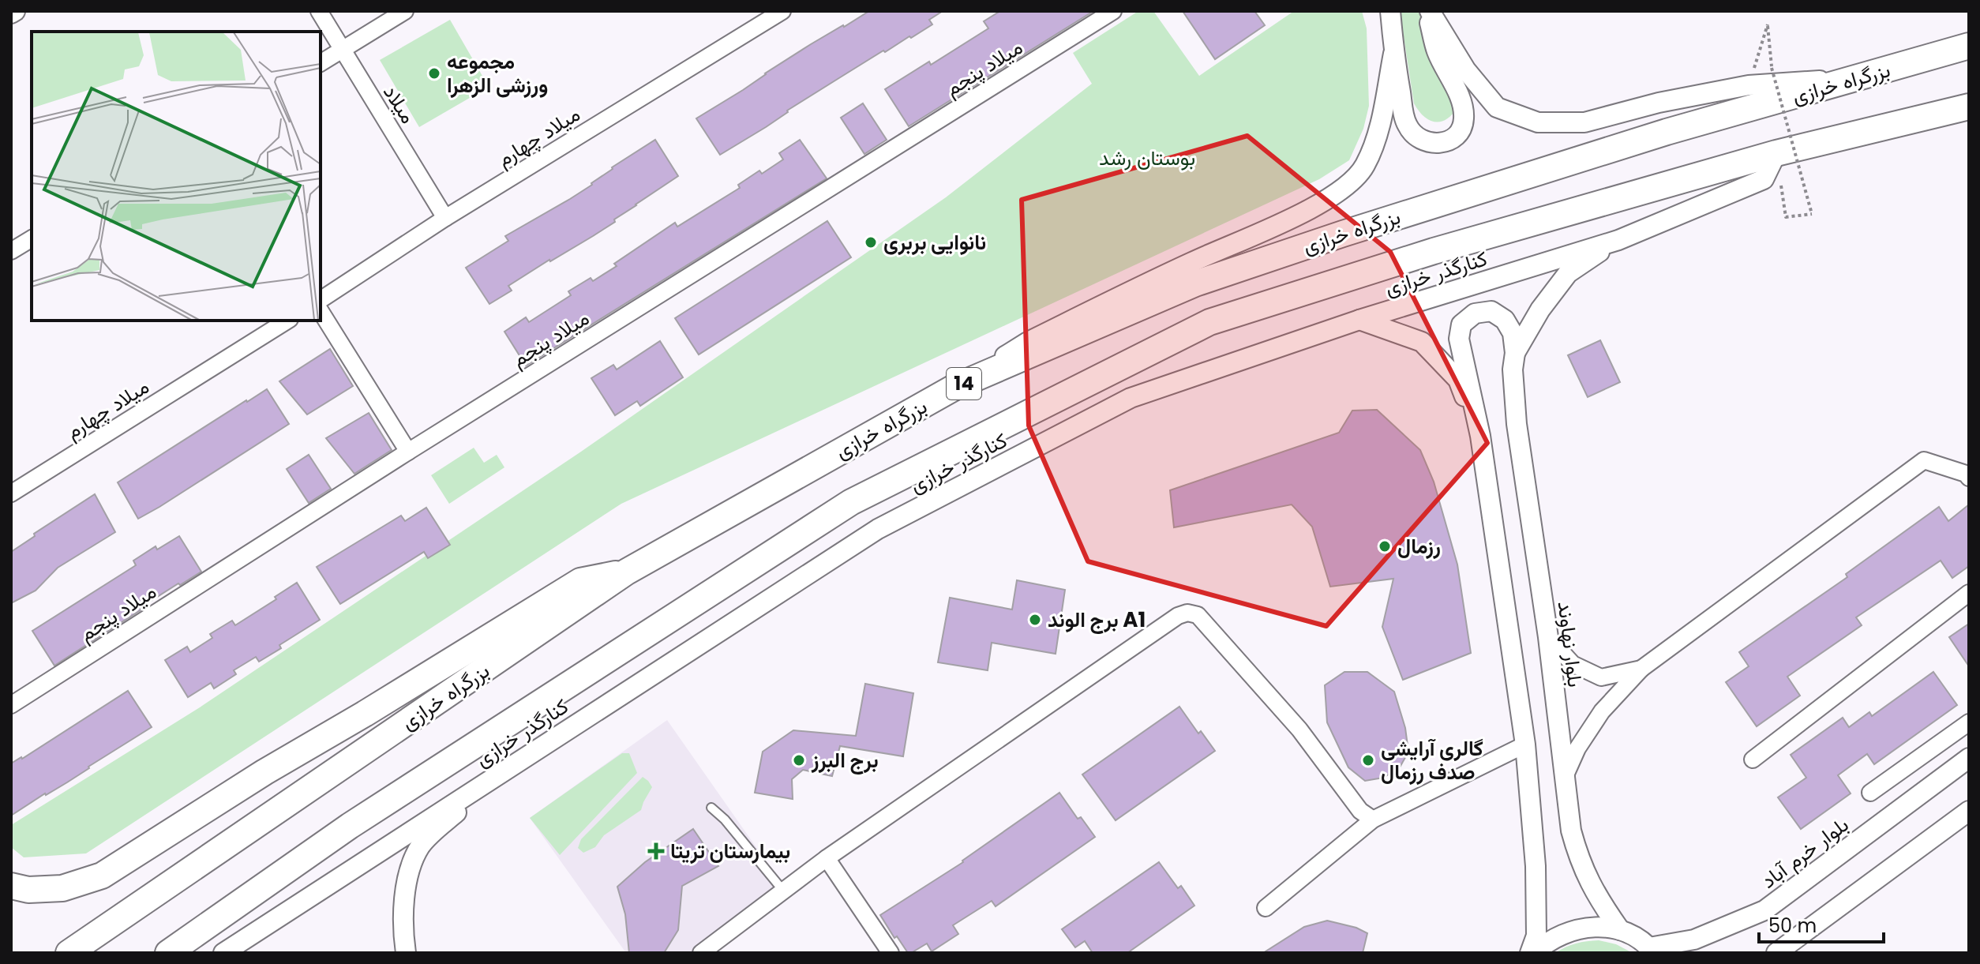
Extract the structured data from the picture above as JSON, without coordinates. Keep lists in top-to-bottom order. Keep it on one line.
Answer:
{"streets":{"highway":["بزرگراه خرازی","14"],"street":["میلاد پنجم","میلاد","میلاد چهارم","کنارگذر خرازی","بلوار نهاوند","بلوار خرم آباد"]},"crossings":[["بزرگراه خرازی","کنارگذر خرازی"],["میلاد","میلاد چهارم"]],"parks":["بوستان رشد"],"places":{"other":["مجموعه ورزشی الزهرا","نانوایی بربری","رزمال","برج الوند A1","برج البرز","گالری آرایشی صدف رزمال"],"health":["بیمارستان تریتا"]},"scale_bar":"50 m"}
